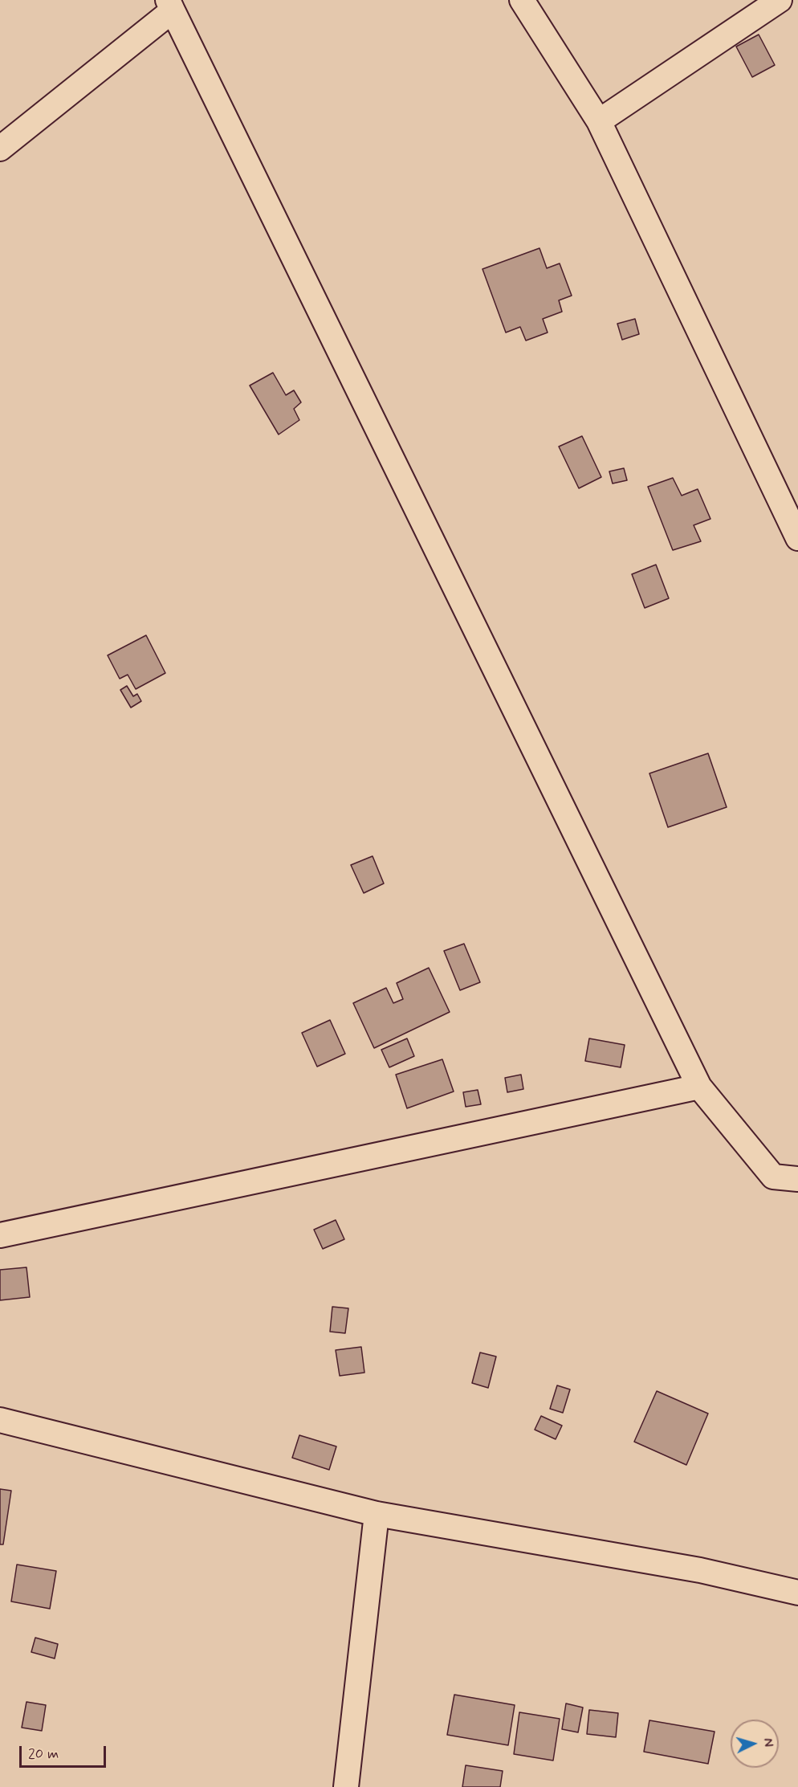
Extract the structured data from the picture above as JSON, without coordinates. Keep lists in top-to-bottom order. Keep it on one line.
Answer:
{"scale_bar":"20 m","north":"right"}
